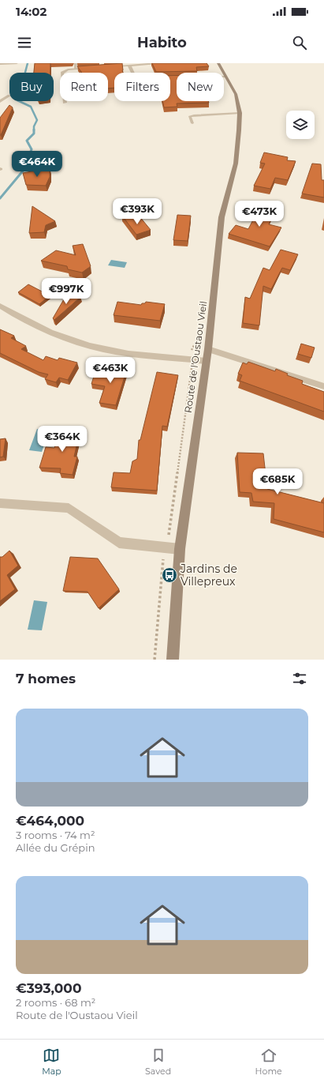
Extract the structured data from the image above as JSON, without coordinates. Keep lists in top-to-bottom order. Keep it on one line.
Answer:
{"streets":{"street":["Route de l'Oustaou Vieil"]},"places":{"bus stop":["Jardins de Villepreux"]},"page":{"status":"14:02","header":"Habito","chip":["Buy","Rent","Filters","New"],"price":["€464K","€393K","€473K","€997K","€463K","€364K","€685K"],"heading":"7 homes","list":[{"name":"€464,000","note":"3 rooms · 74 m² · Allée du Grépin"},{"name":"€393,000","note":"2 rooms · 68 m² · Route de l'Oustaou Vieil"}],"tabs":["Map","Saved","Home"]}}
